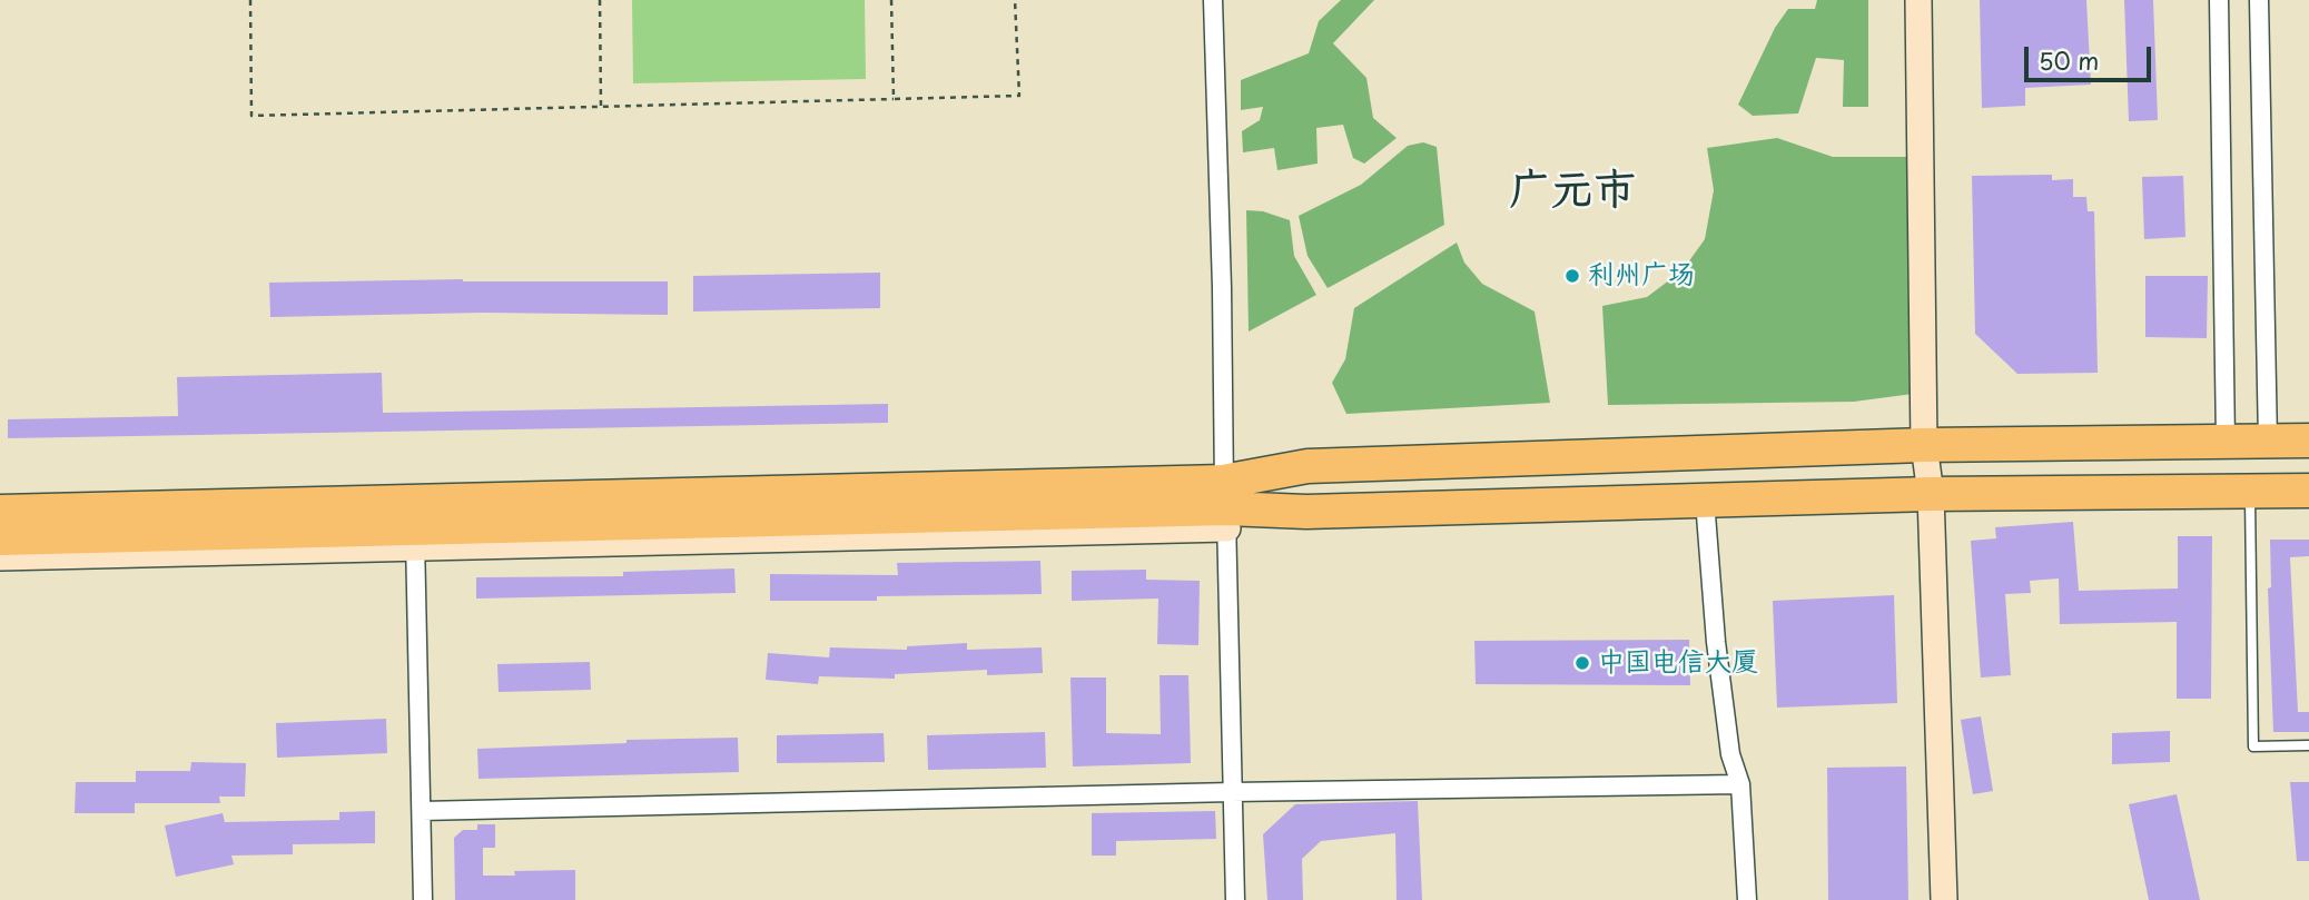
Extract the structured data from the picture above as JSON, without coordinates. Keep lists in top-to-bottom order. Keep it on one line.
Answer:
{"districts":["广元市"],"places":["利州广场","中国电信大厦"],"scale_bar":"50 m"}
